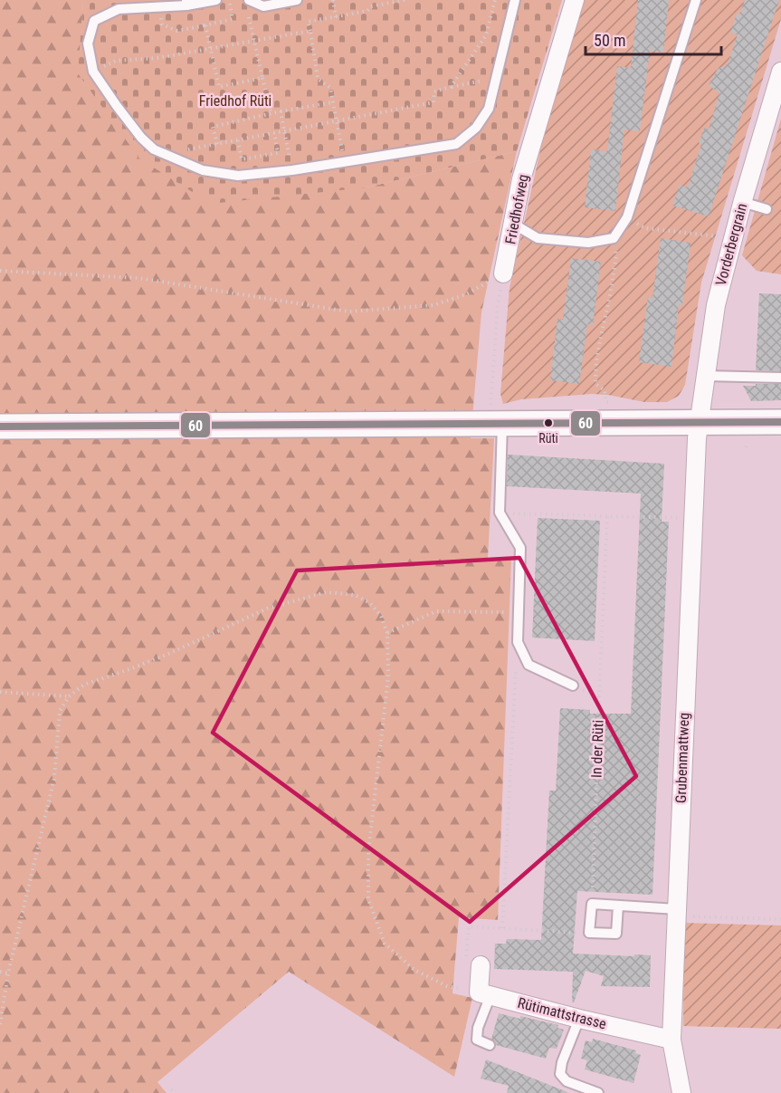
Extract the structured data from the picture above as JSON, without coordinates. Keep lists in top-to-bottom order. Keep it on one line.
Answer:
{"streets":{"street":["Friedhofweg","Vorderbergrain","Grubenmattweg","Rütimattstrasse"],"path":["In der Rüti"]},"crossings":[["Vorderbergrain","Grubenmattweg"],["Grubenmattweg","Rütimattstrasse"]],"parks":["Friedhof Rüti"],"places":["Rüti"],"lines":["transit line 60"],"scale_bar":"50 m"}
